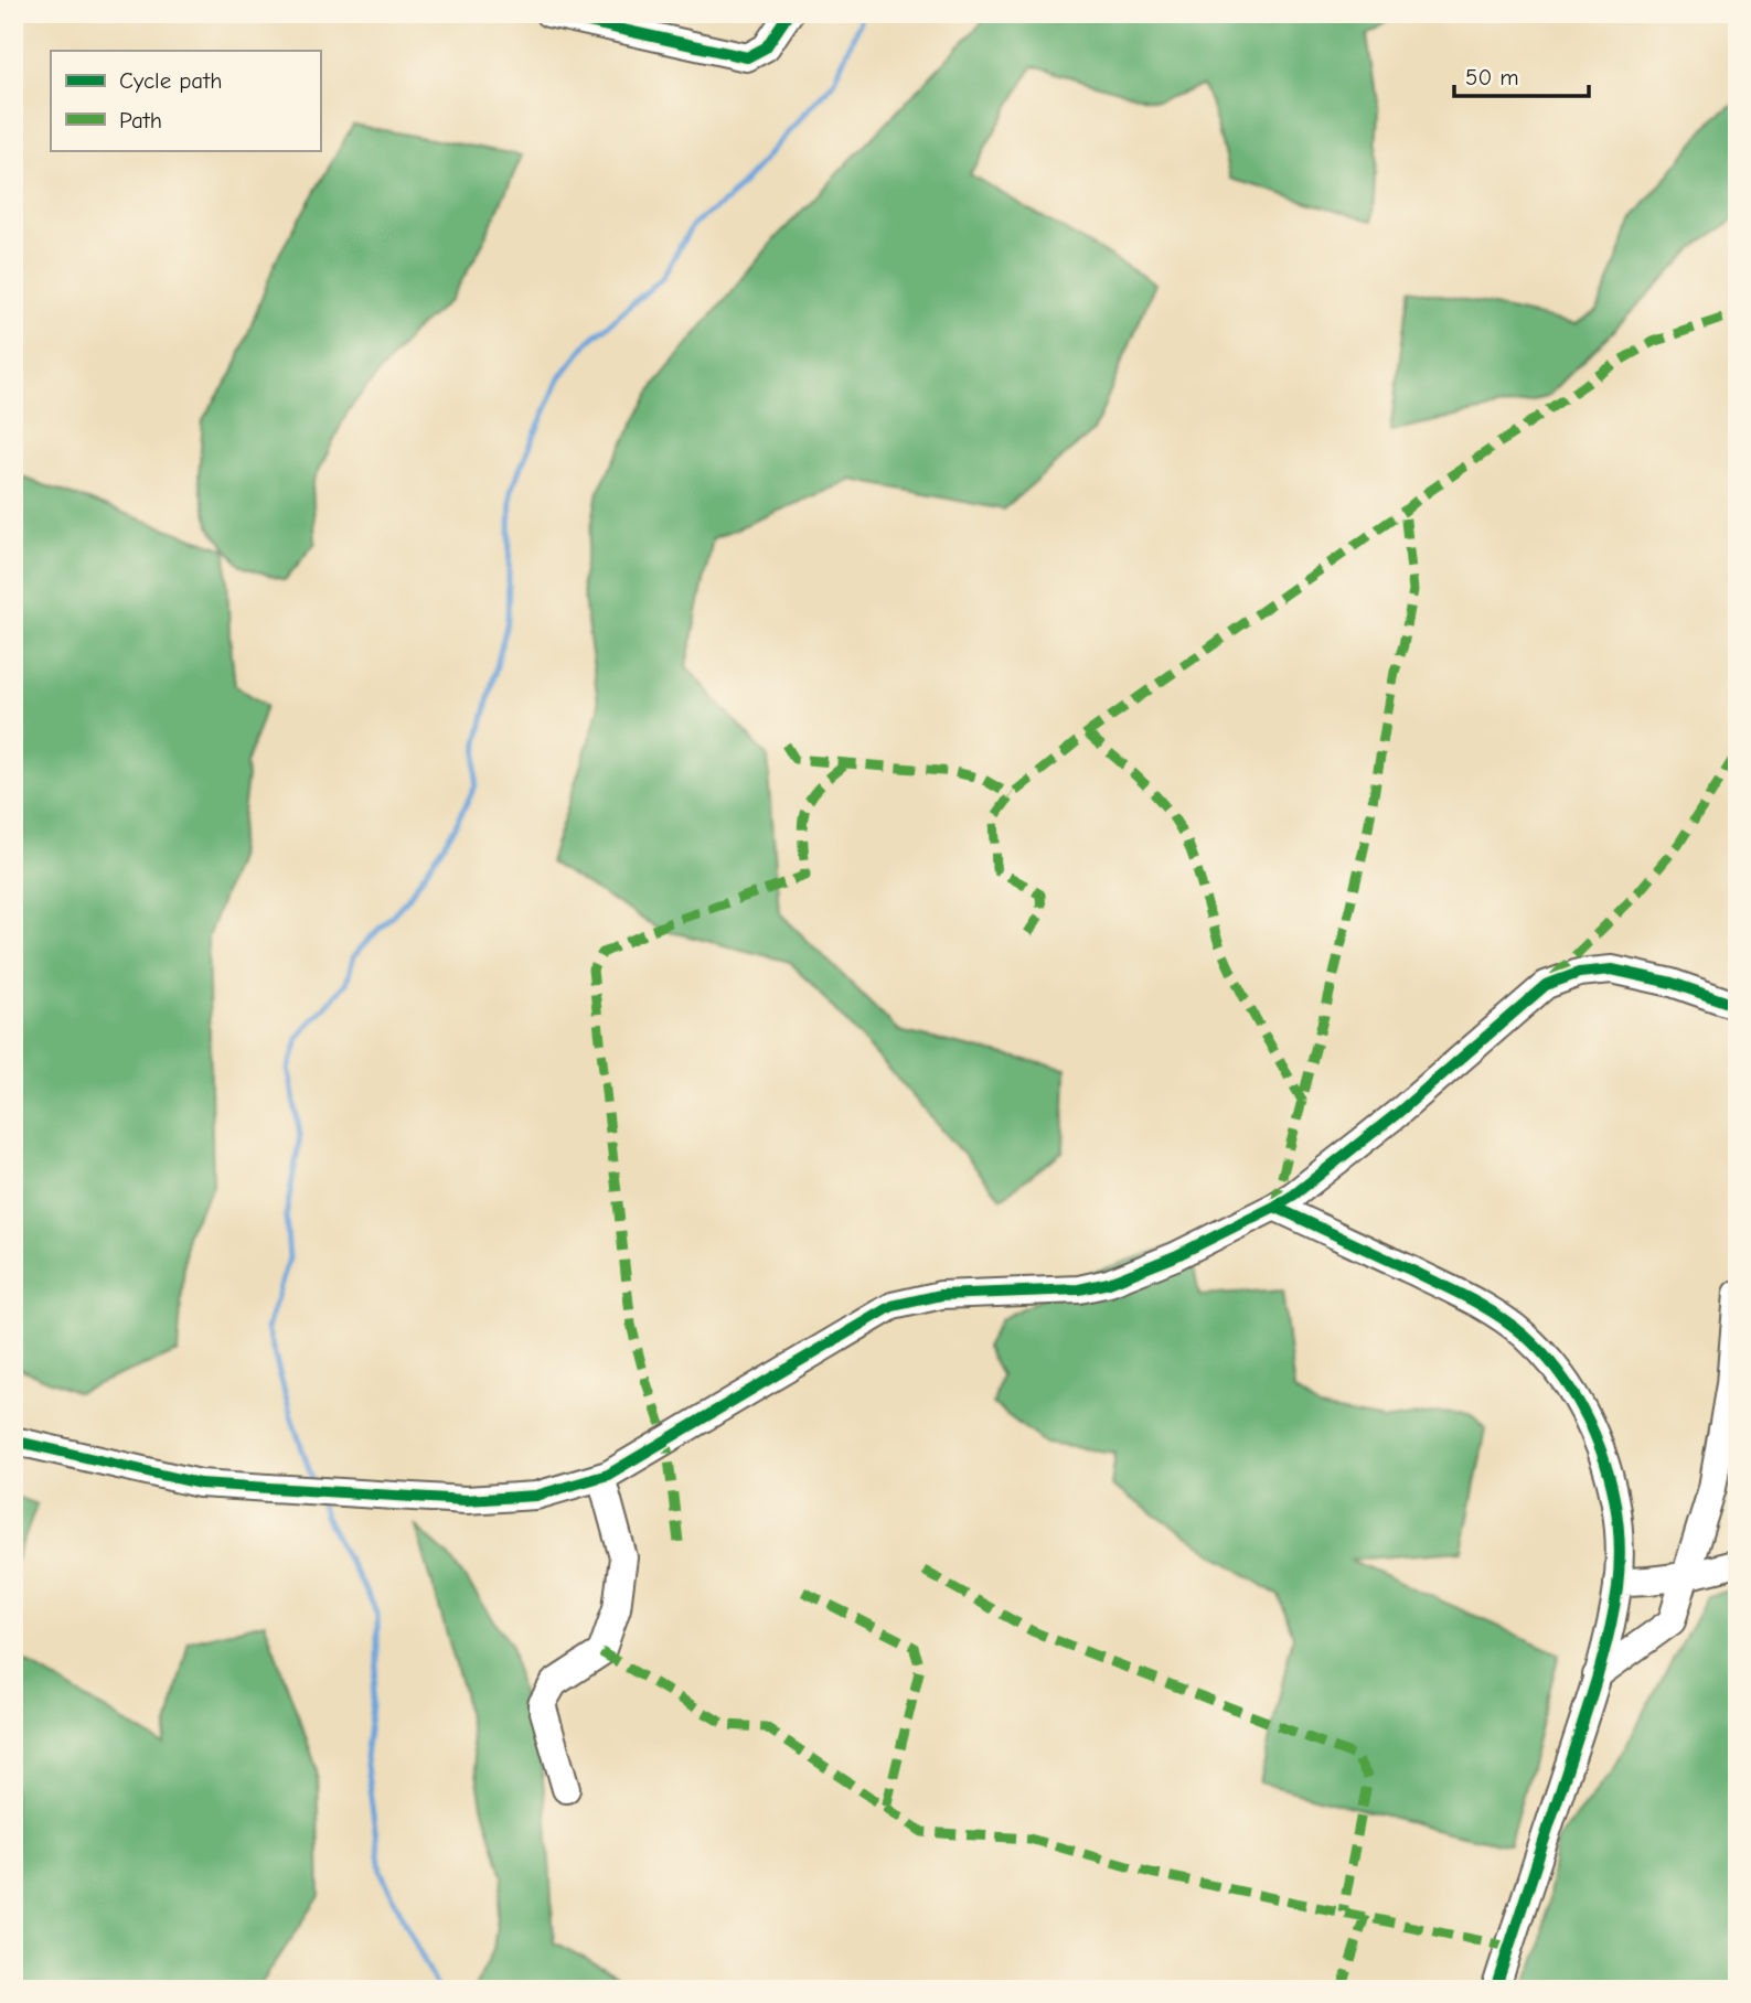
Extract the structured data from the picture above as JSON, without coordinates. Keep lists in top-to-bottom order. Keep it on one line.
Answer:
{"legend":["Cycle path","Path"],"scale_bar":"50 m"}
